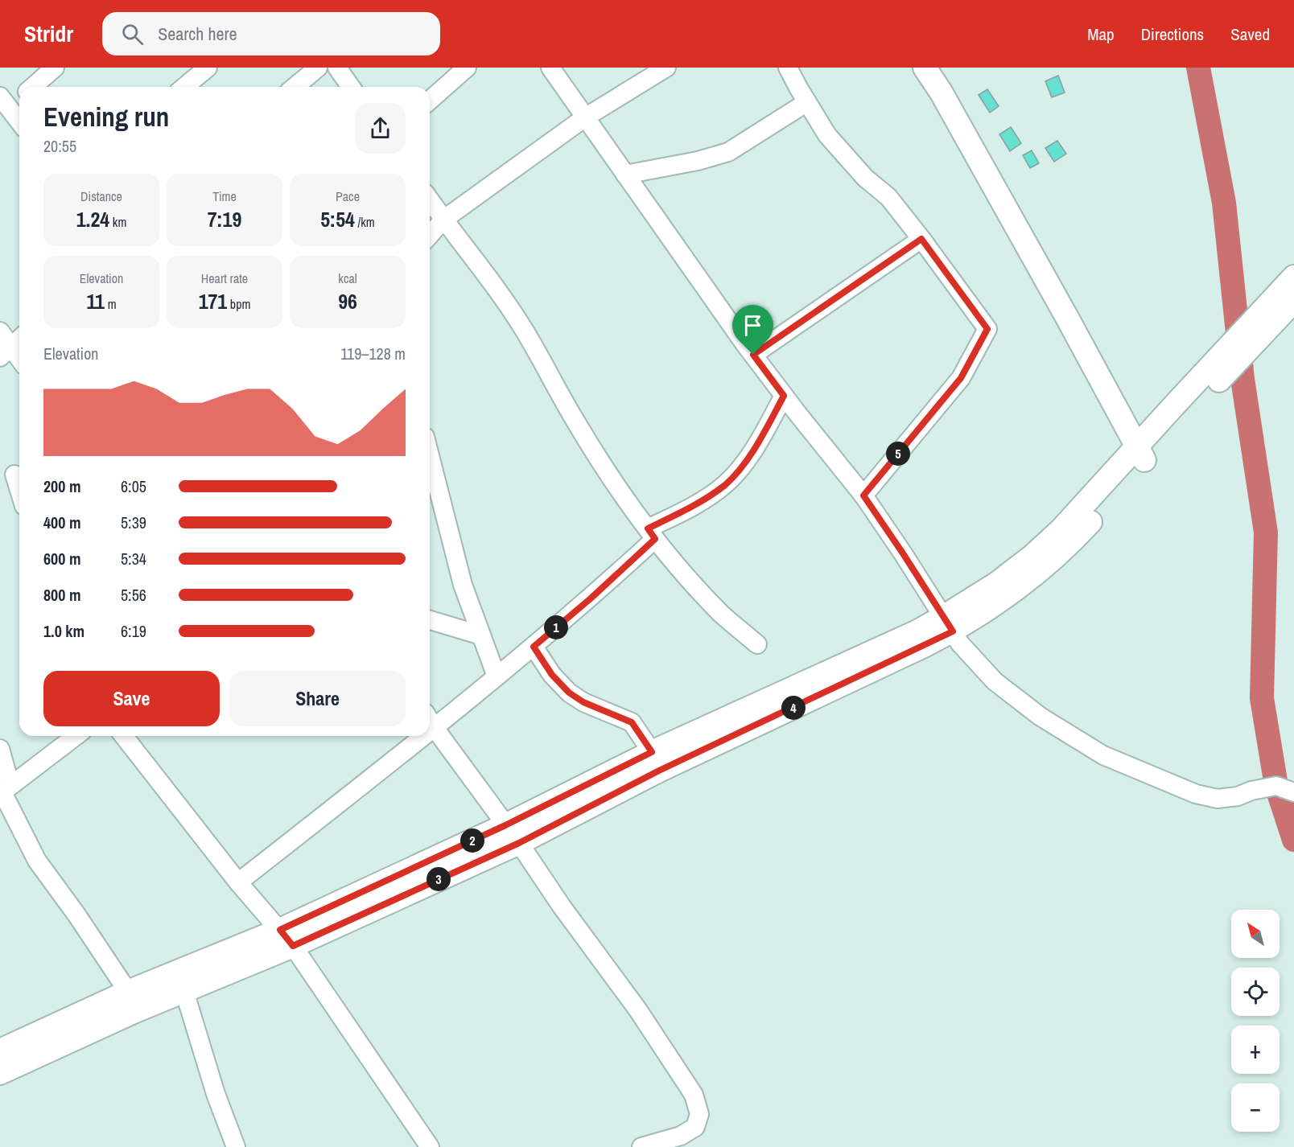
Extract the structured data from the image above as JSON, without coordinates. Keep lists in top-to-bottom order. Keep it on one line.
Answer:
{"north":"top left","page":{"header":"Stridr","search":"Search here","nav":["Map","Directions","Saved"],"heading":["Evening run","20:55"],"stats":[["Distance","1.24 km"],["Time","7:19"],["Pace","5:54 /km"],["Elevation","11 m"],["Heart rate","171 bpm"],["kcal","96"]],"chart":["Elevation","119–128 m"],"pins":["5","1","4","2","3"],"list":[{"name":"200 m","note":"6:05"},{"name":"400 m","note":"5:39"},{"name":"600 m","note":"5:34"},{"name":"800 m","note":"5:56"},{"name":"1.0 km","note":"6:19"}],"buttons":["Save","Share"],"map_buttons":["+","−"]}}
